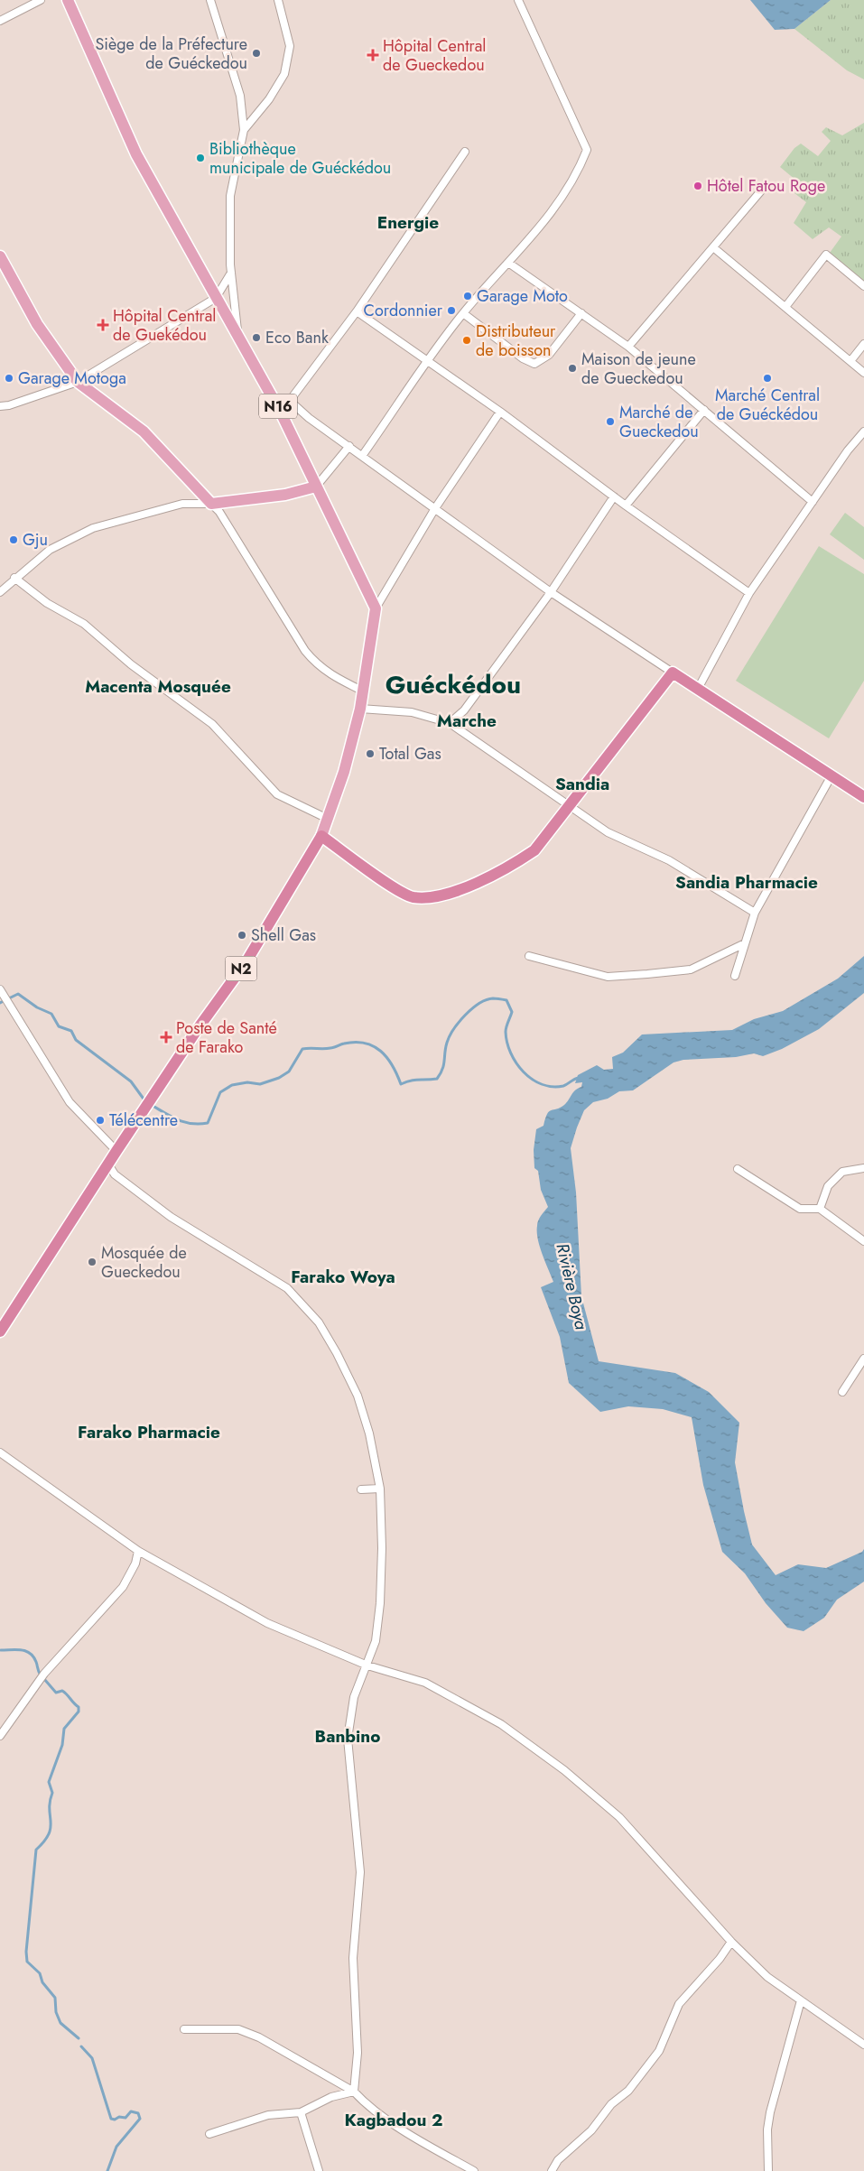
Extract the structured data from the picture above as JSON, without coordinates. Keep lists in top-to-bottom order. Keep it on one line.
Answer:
{"streets":{"highway":["N2"],"main road":["N16"]},"districts":["Energie","Guéckédou","Macenta Mosquée","Marche","Sandia","Sandia Pharmacie","Farako Woya","Farako Pharmacie","Banbino","Kagbadou 2"],"water":["Rivière Boya"],"places":{"other":["Siège de la Préfecture de Guéckedou","Bibliothèque municipale de Guéckédou","Hôtel Fatou Roge","Garage Moto","Cordonnier","Eco Bank","Distributeur de boisson","Maison de jeune de Gueckedou","Garage Motoga","Marché Central de Guéckédou","Marché de Gueckedou","Gju","Total Gas","Shell Gas","Télécentre","Mosquée de Gueckedou"],"health":["Hôpital Central de Gueckedou","Hôpital Central de Guekédou","Poste de Santé de Farako"]}}
